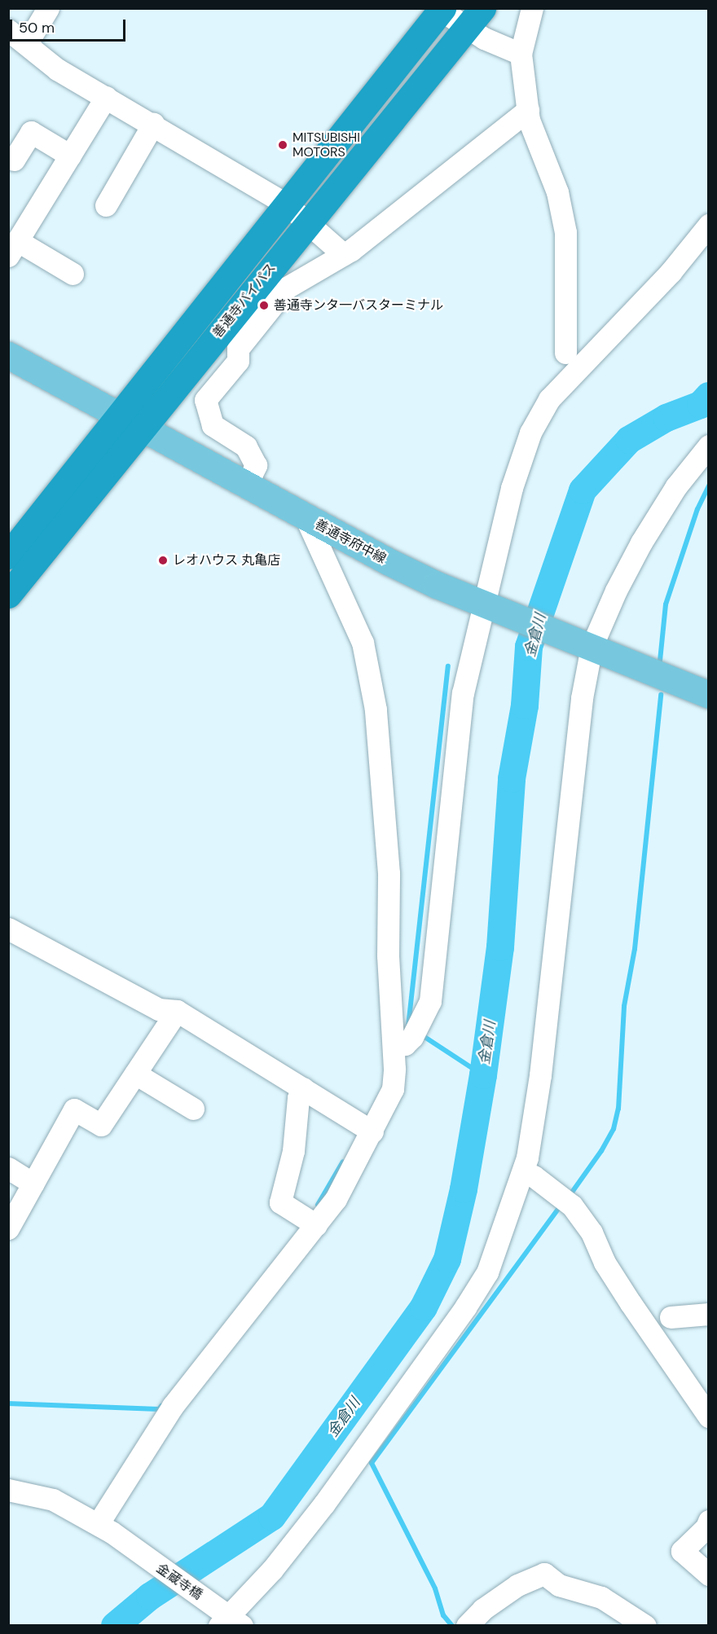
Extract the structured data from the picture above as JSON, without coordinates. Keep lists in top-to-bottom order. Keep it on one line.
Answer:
{"streets":{"highway":["善通寺バイパス"],"main road":["善通寺府中線"],"street":["金蔵寺橋"]},"crossings":[["善通寺バイパス","善通寺府中線"]],"water":["金倉川"],"places":["MITSUBISHI MOTORS","善通寺ンタ一バスターミナル","レオハウス 丸亀店"],"scale_bar":"50 m"}
